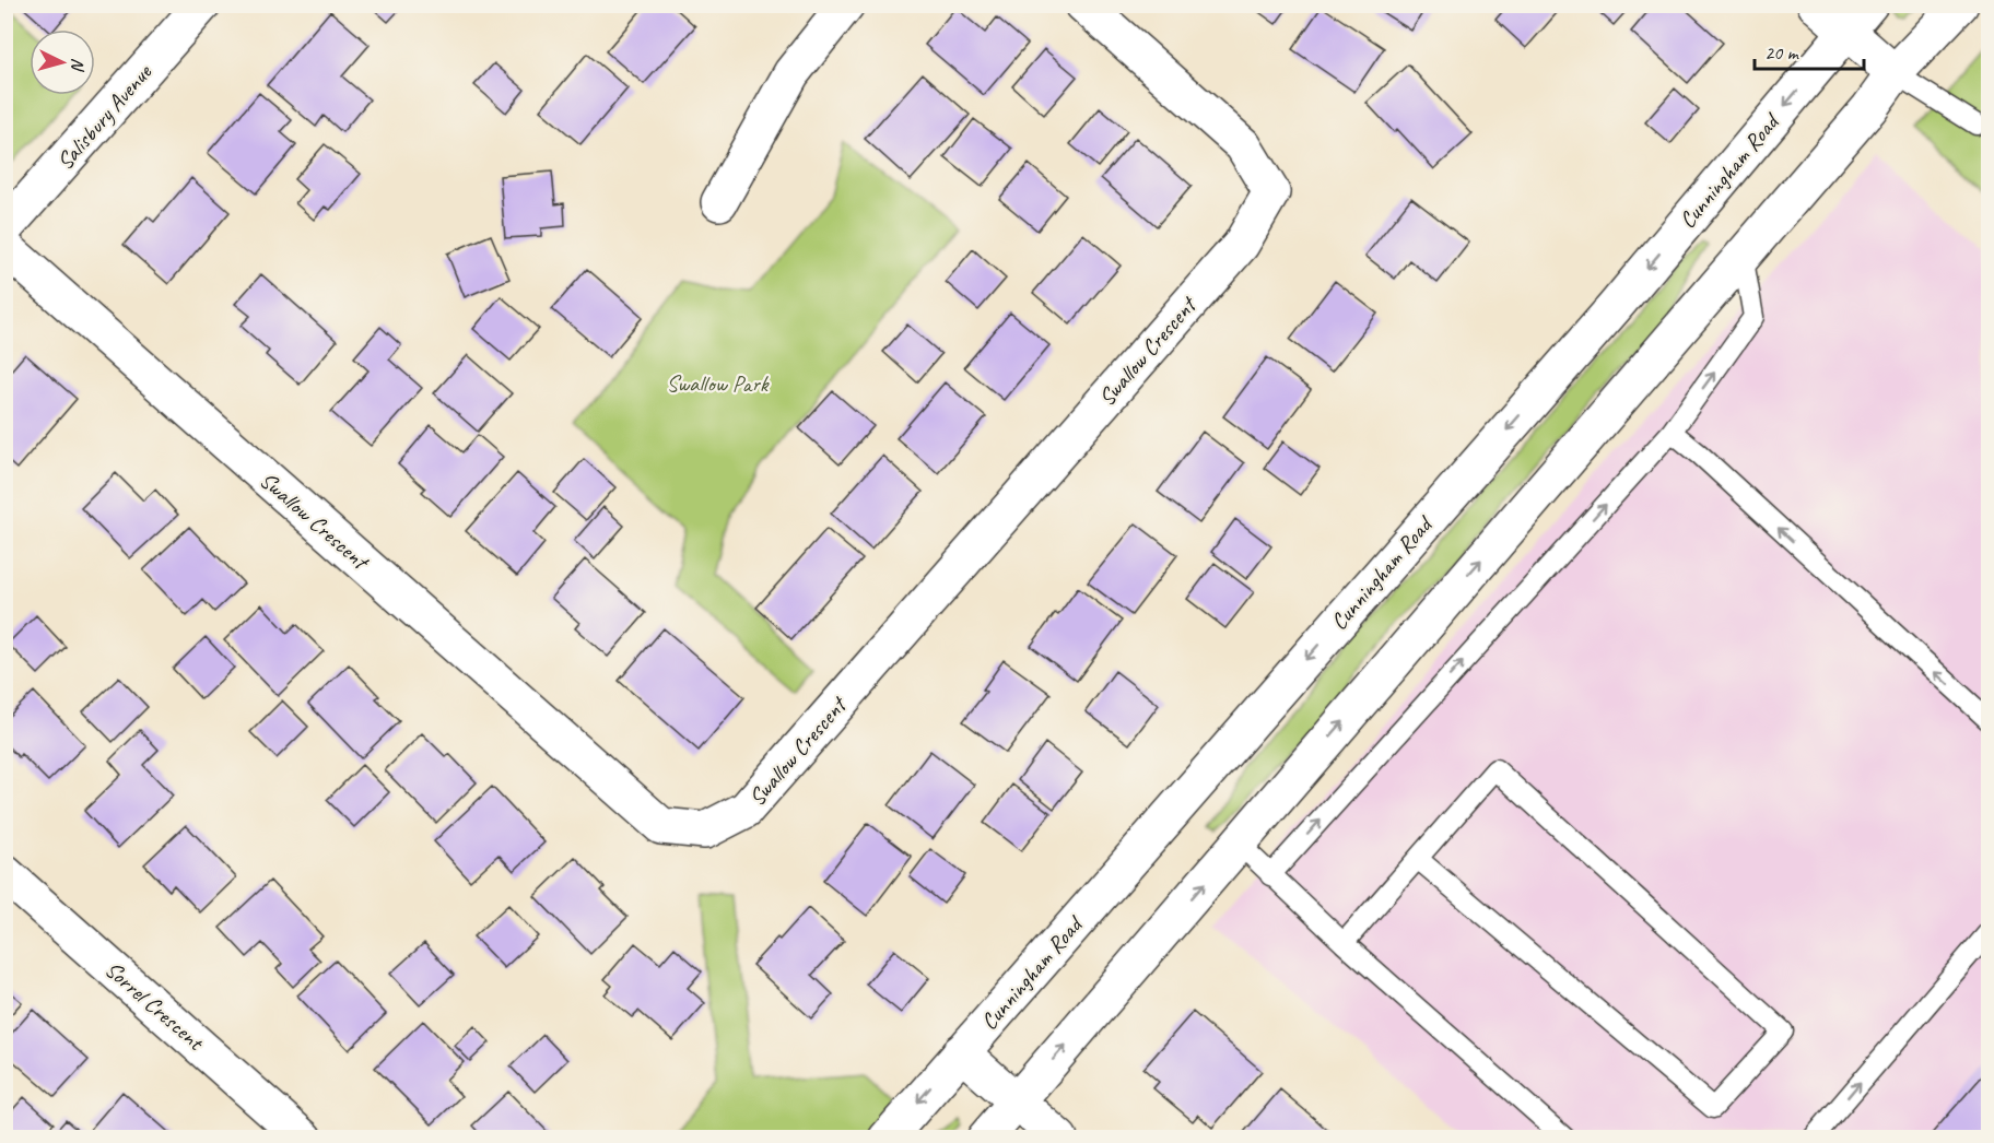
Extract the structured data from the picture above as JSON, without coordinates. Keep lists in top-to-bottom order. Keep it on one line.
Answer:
{"streets":{"street":["Salisbury Avenue","Cunningham Road","Swallow Crescent","Sorrel Crescent"]},"parks":["Swallow Park"],"scale_bar":"20 m","north":"right"}
